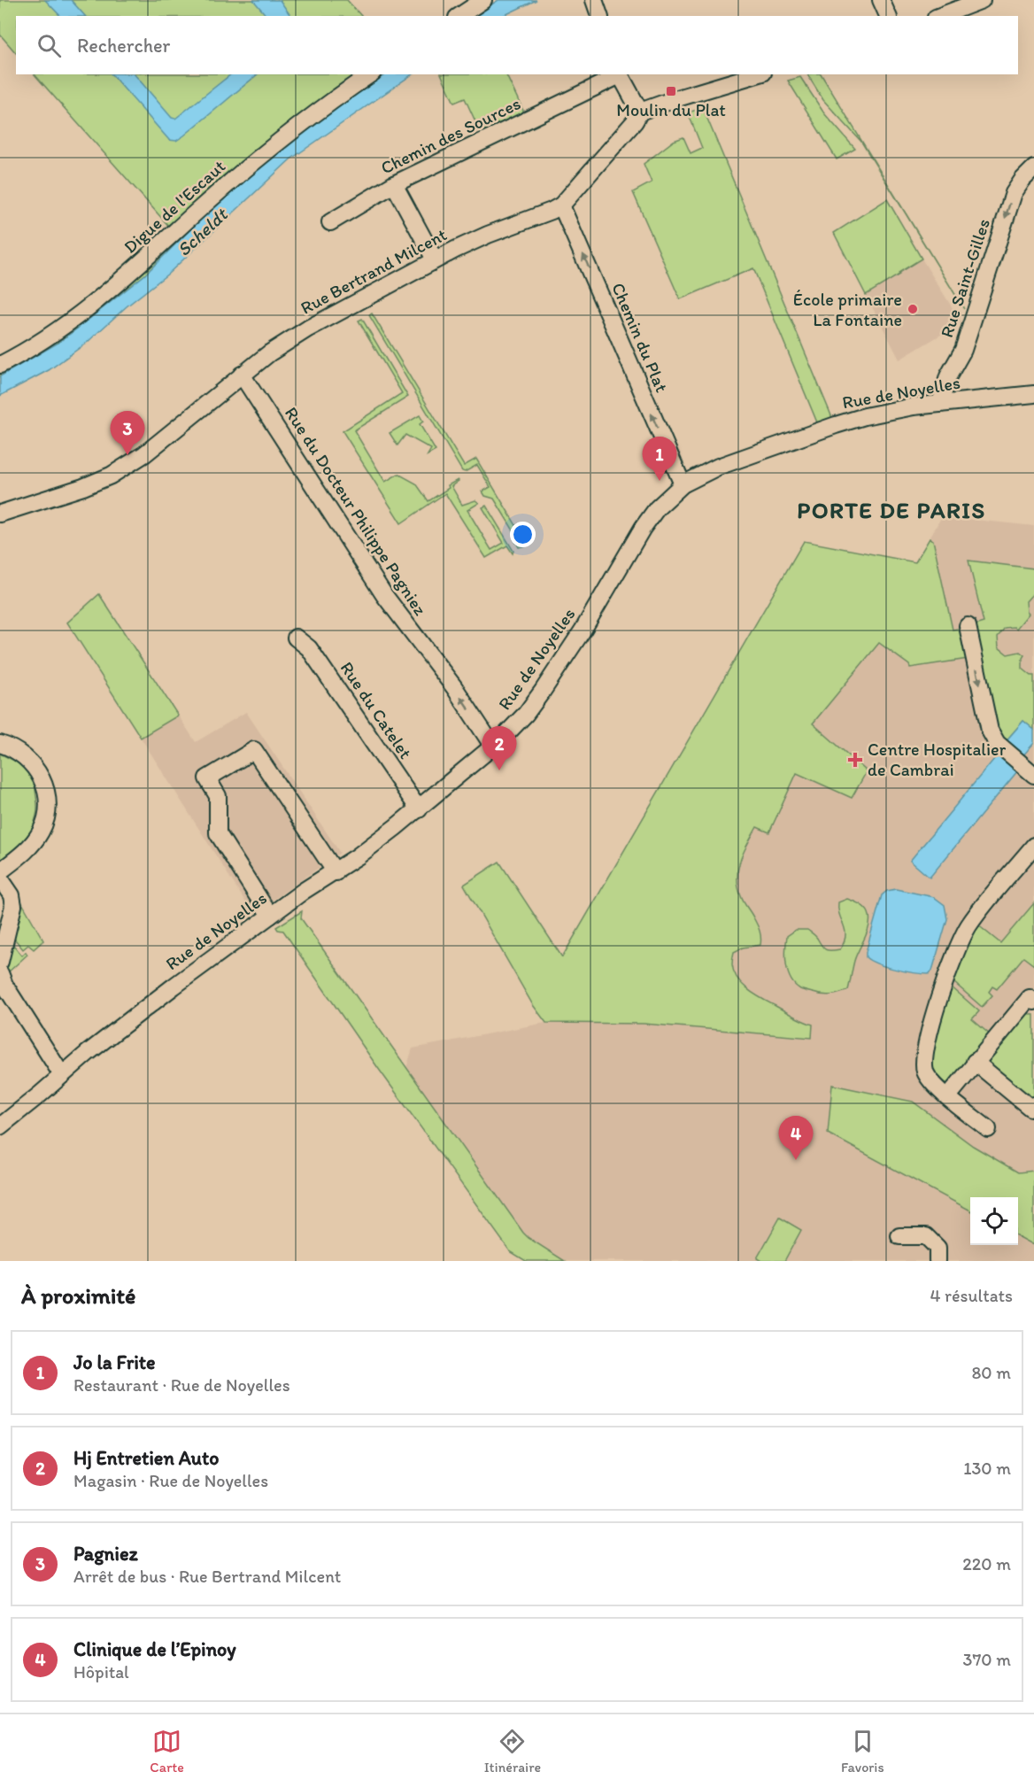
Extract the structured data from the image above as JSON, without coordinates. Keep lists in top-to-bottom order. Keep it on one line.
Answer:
{"streets":{"street":["Chemin des Sources","Digue de l'Escaut","Rue Bertrand Milcent","Rue Saint-Gilles","Chemin du Plat","Rue de Noyelles","Rue du Docteur Philippe Pagniez","Rue du Catelet"]},"crossings":[["Rue Bertrand Milcent","Chemin du Plat"],["Rue Bertrand Milcent","Rue du Docteur Philippe Pagniez"],["Rue Saint-Gilles","Rue de Noyelles"],["Chemin du Plat","Rue de Noyelles"],["Rue de Noyelles","Rue du Docteur Philippe Pagniez"],["Rue de Noyelles","Rue du Catelet"]],"one_way":["Rue Saint-Gilles","Chemin du Plat","Rue du Docteur Philippe Pagniez"],"districts":["PORTE DE PARIS"],"water":["Scheldt"],"places":{"transit":["Moulin du Plat"],"other":["École primaire La Fontaine"],"health":["Centre Hospitalier de Cambrai"]},"page":{"search":"Rechercher","pins":["3","1","2","4"],"heading":["À proximité","4 résultats"],"list":[{"mark":"1","name":"Jo la Frite","note":"Restaurant · Rue de Noyelles","value":"80 m"},{"mark":"2","name":"Hj Entretien Auto","note":"Magasin · Rue de Noyelles","value":"130 m"},{"mark":"3","name":"Pagniez","note":"Arrêt de bus · Rue Bertrand Milcent","value":"220 m"},{"mark":"4","name":"Clinique de l’Epinoy","note":"Hôpital","value":"370 m"}],"nav":["Carte","Itinéraire","Favoris"]}}
